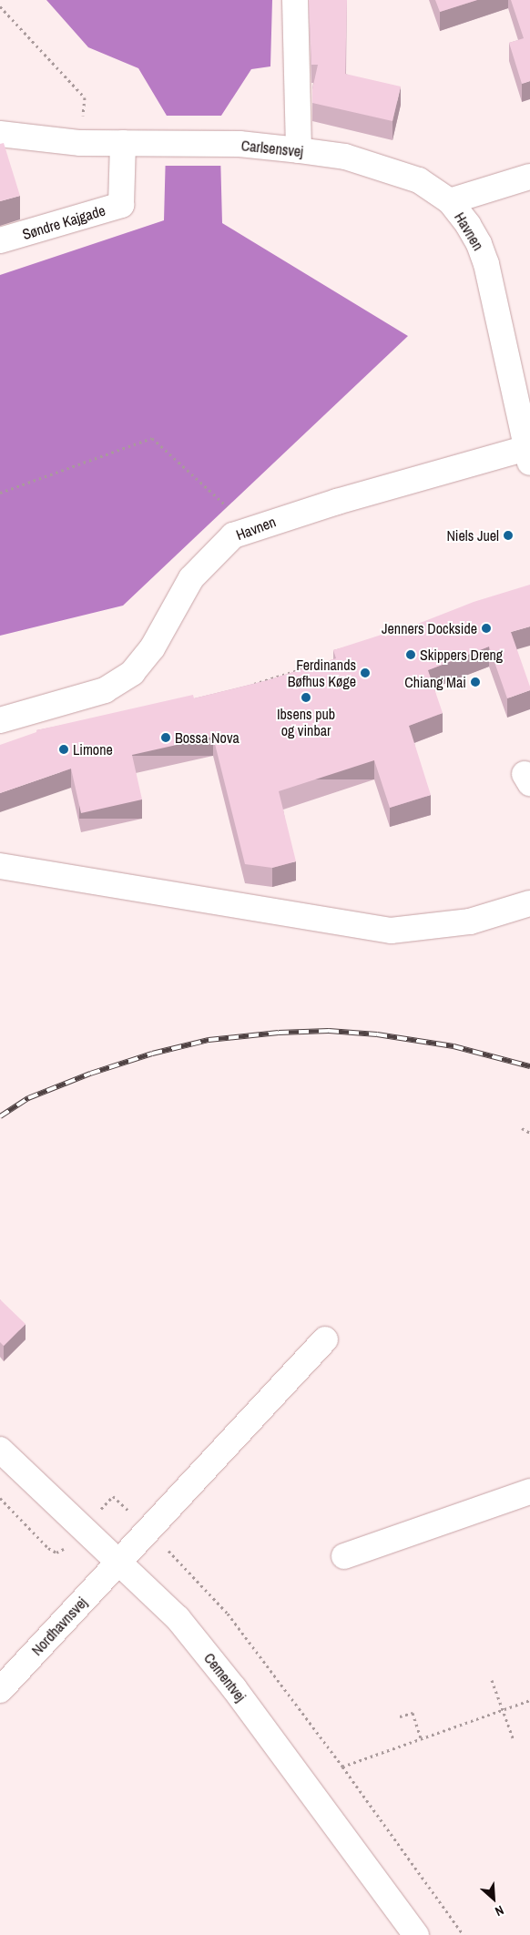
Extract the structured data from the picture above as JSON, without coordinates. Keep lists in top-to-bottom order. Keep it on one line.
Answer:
{"streets":{"street":["Carlsensvej","Søndre Kajgade","Havnen","Nordhavnsvej","Cementvej"]},"crossings":[["Carlsensvej","Søndre Kajgade"],["Carlsensvej","Havnen"],["Nordhavnsvej","Cementvej"]],"places":["Niels Juel","Jenners Dockside","Skippers Dreng","Ferdinands Bøfhus Køge","Chiang Mai","Ibsens pub og vinbar","Bossa Nova","Limone"],"north":"bottom right"}
